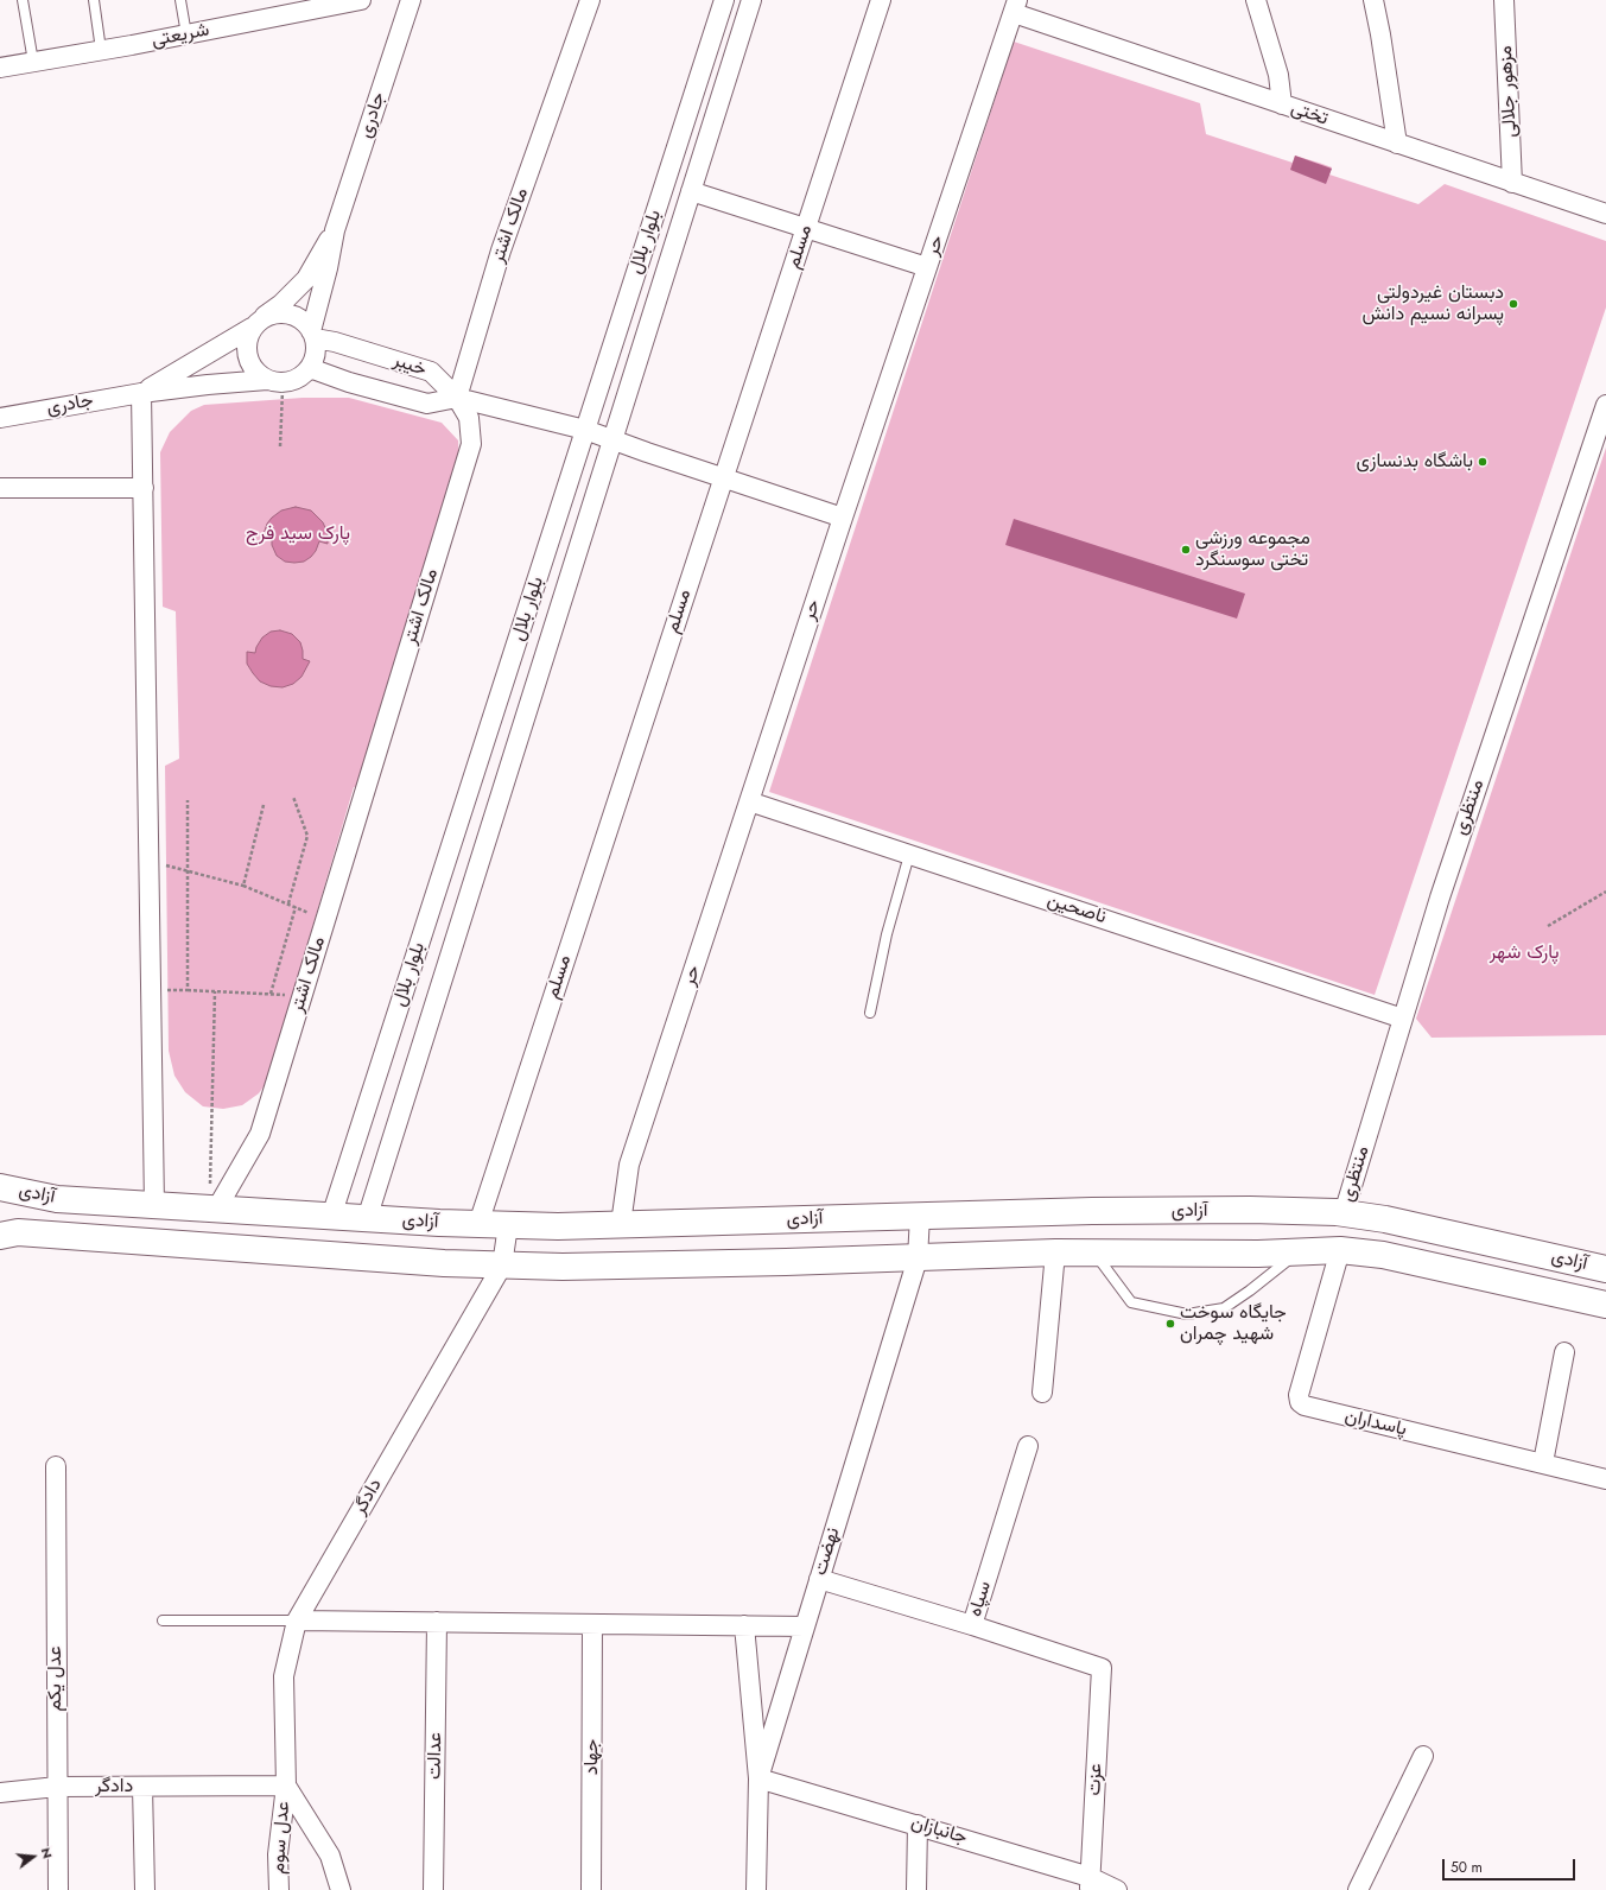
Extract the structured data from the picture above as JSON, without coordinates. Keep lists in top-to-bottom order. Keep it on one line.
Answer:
{"streets":{"main road":["آزادی"],"street":["شریعتی","مزهور جلالی","تختی","جادری","مالک اشتر","بلوار بلال","حر","مسلم","خیبر","منتظری","ناصحین","پاسداران","دادگر","نهضت","سپاه","عدل یکم","عدالت","جهاد","عزت","جانبازان","عدل سوم"]},"crossings":[["مزهور جلالی","تختی"],["تختی","حر"],["جادری","خیبر"],["مالک اشتر","خیبر"],["مالک اشتر","آزادی"],["بلوار بلال","آزادی"],["حر","ناصحین"],["حر","آزادی"],["مسلم","آزادی"],["منتظری","ناصحین"],["منتظری","آزادی"],["آزادی","پاسداران"],["آزادی","دادگر"],["آزادی","نهضت"],["دادگر","عدل یکم"],["دادگر","عدل سوم"],["نهضت","سپاه"],["نهضت","جانبازان"],["سپاه","عزت"],["عزت","جانبازان"]],"parks":["پارک سید فرج","پارک شهر"],"places":["دبستان غیردولتی پسرانه نسیم دانش","باشگاه بدنسازی","مجموعه ورزشی تختی سوسنگرد","جایگاه سوخت شهید چمران"],"scale_bar":"50 m","north":"right"}
